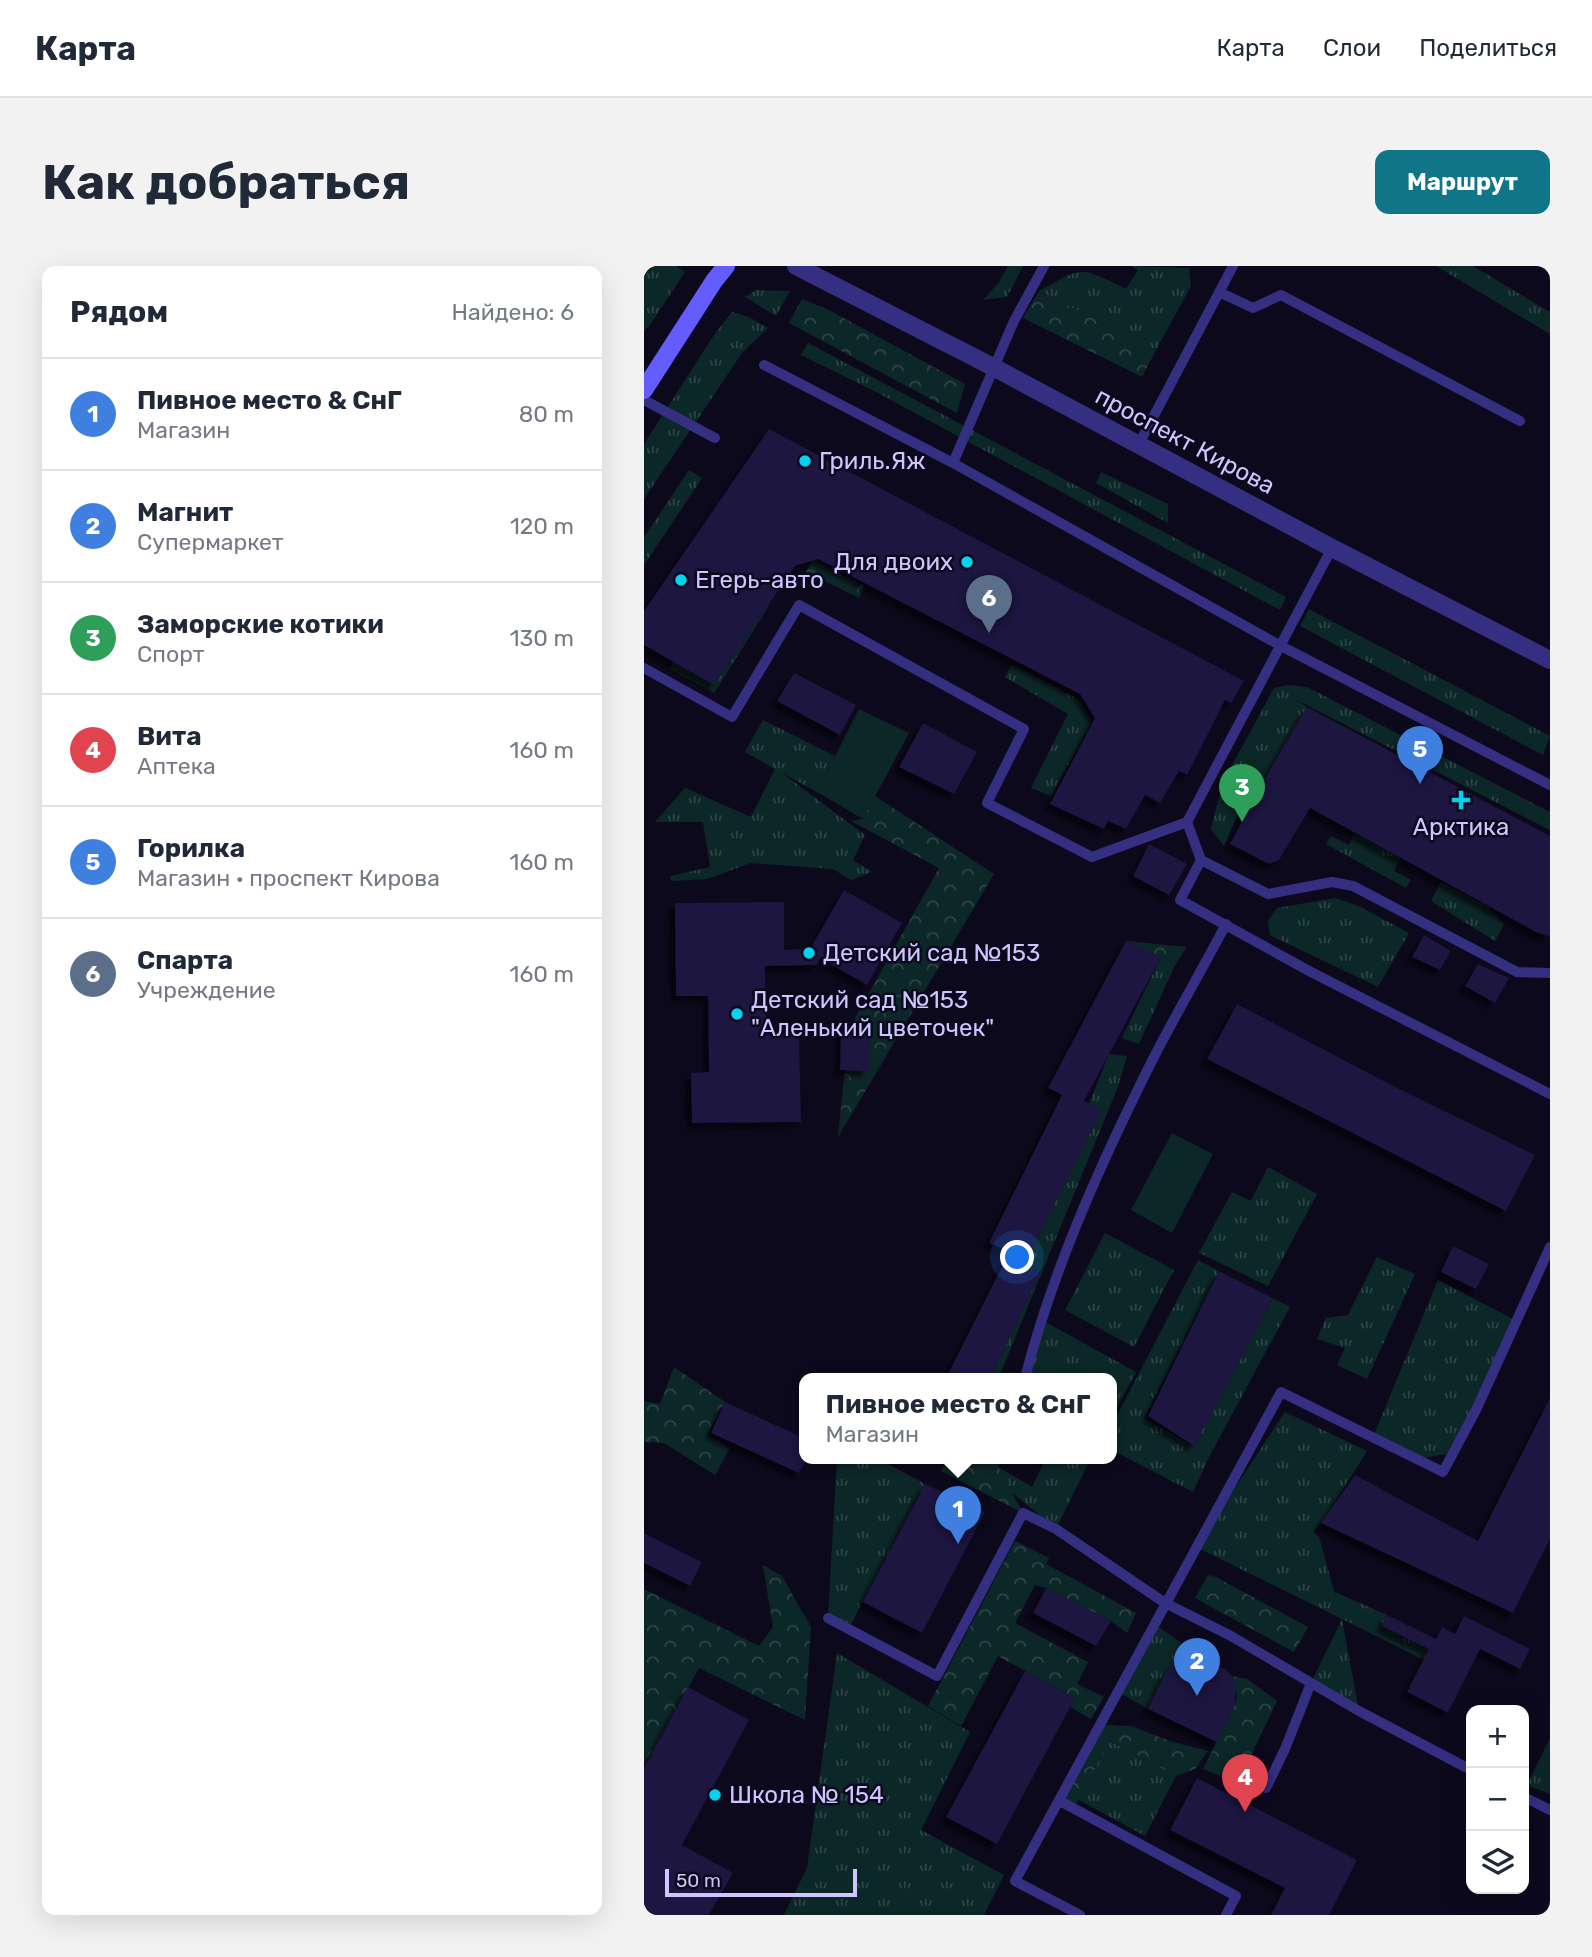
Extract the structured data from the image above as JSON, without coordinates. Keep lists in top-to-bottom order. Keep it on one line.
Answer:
{"streets":{"street":["проспект Кирова"]},"places":{"other":["Гриль.Яж","Для двоих","Егерь-авто","Детский сад №153","Детский сад №153 \"Аленький цветочек\"","Школа № 154"],"health":["Арктика"]},"scale_bar":"50 m","page":{"header":"Карта","nav":["Карта","Слои","Поделиться"],"buttons":"Маршрут","title":"Как добраться","heading":["Рядом","Найдено: 6"],"list":[{"mark":"1","name":"Пивное место & СнГ","note":"Магазин","value":"80 m"},{"mark":"2","name":"Магнит","note":"Супермаркет","value":"120 m"},{"mark":"3","name":"Заморские котики","note":"Спорт","value":"130 m"},{"mark":"4","name":"Вита","note":"Аптека","value":"160 m"},{"mark":"5","name":"Горилка","note":"Магазин · проспект Кирова","value":"160 m"},{"mark":"6","name":"Спарта","note":"Учреждение","value":"160 m"}],"pins":["6","5","3","1","2","4"],"popup":["Пивное место & СнГ","Магазин"],"map_buttons":["+","−"],"scale":"50 m"}}
